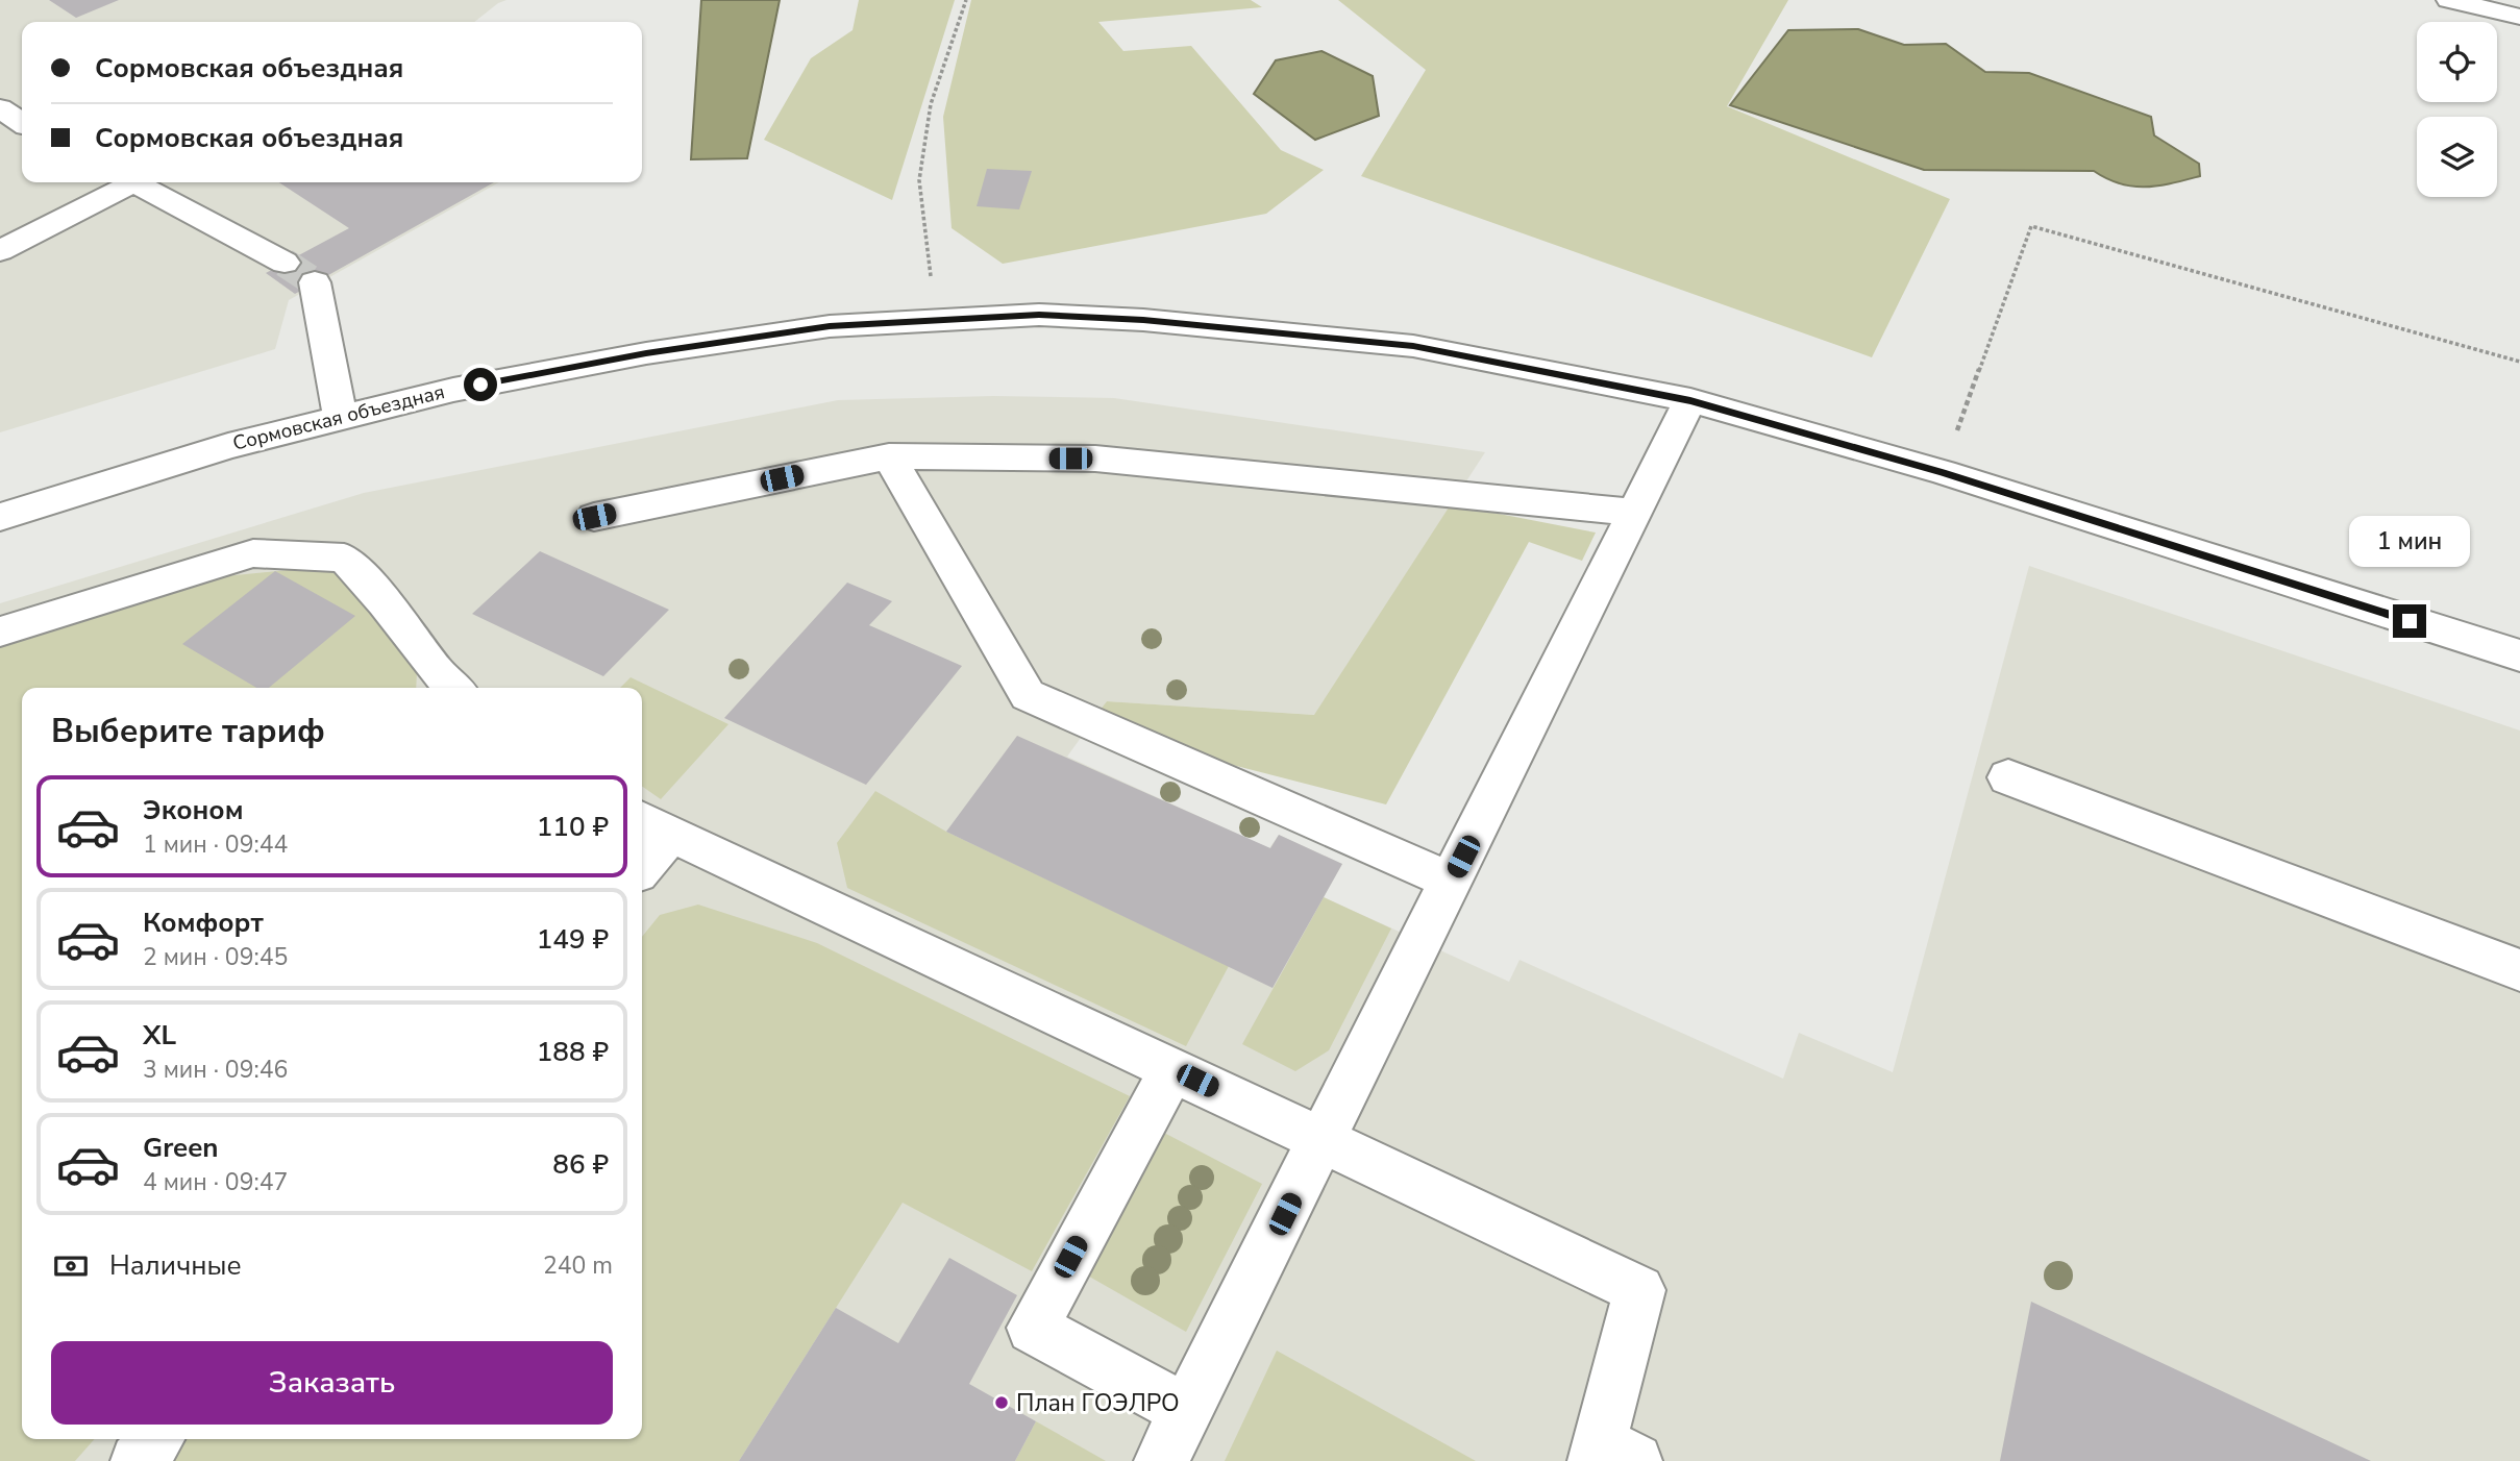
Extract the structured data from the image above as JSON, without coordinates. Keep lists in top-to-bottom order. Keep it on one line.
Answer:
{"streets":{"street":["Сормовская объездная"]},"places":["План ГОЭЛРО"],"page":{"banner":["Сормовская объездная","Сормовская объездная"],"bubble":"1 мин","heading":"Выберите тариф","list":[{"name":"Эконом","note":"1 мин · 09:44","value":"110 ₽"},{"name":"Комфорт","note":"2 мин · 09:45","value":"149 ₽"},{"name":"XL","note":"3 мин · 09:46","value":"188 ₽"},{"name":"Green","note":"4 мин · 09:47","value":"86 ₽"}],"pay":["Наличные","240 m"],"buttons":"Заказать"}}
